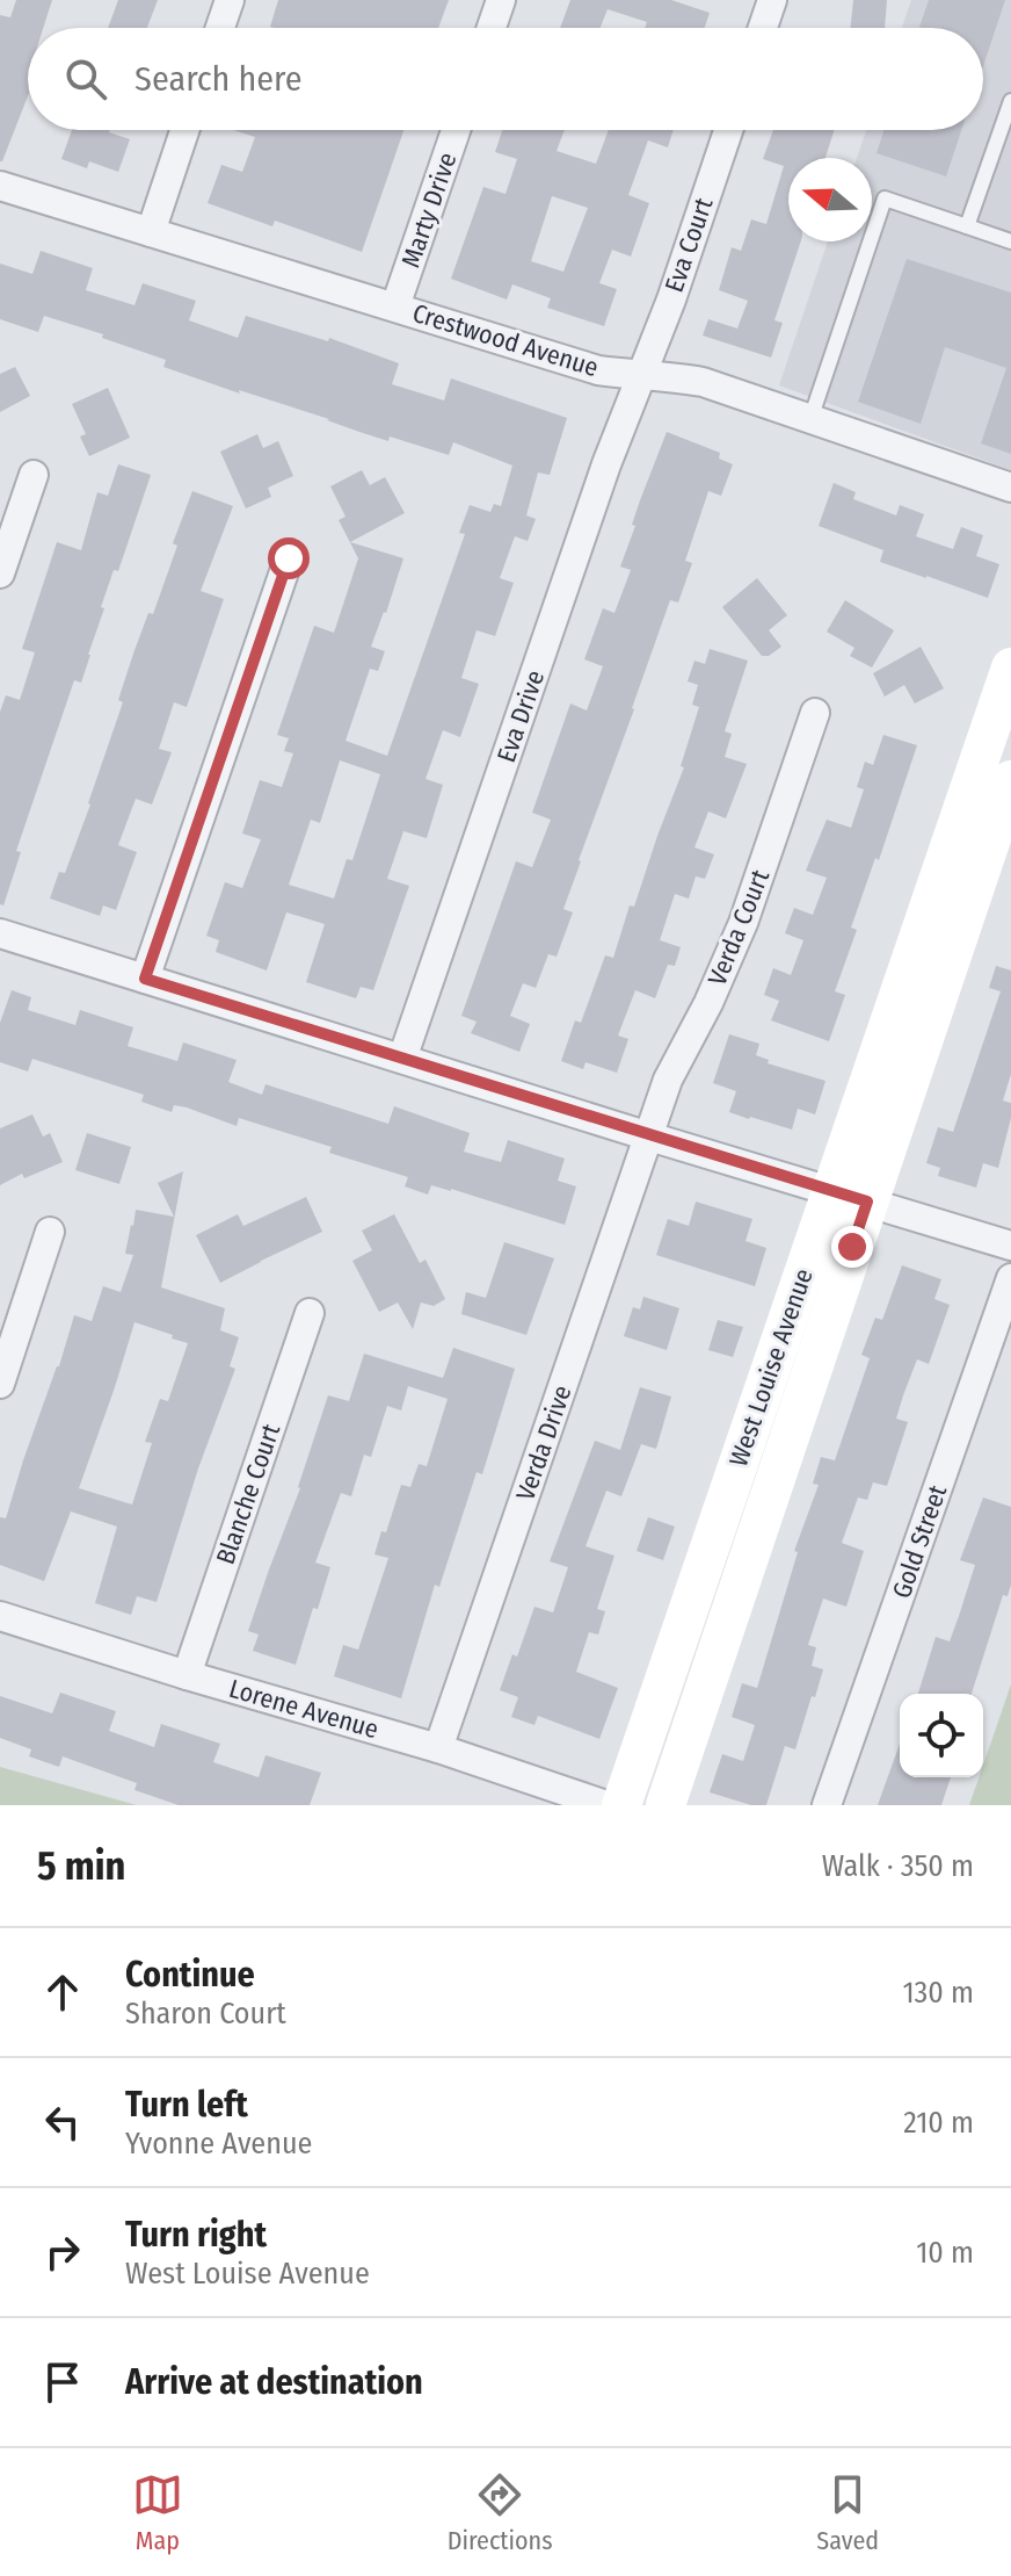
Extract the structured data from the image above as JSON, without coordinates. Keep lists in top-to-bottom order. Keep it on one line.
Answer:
{"streets":{"main road":["West Louise Avenue"],"street":["Marty Drive","Eva Court","Crestwood Avenue","Eva Drive","Verda Court","Verda Drive","Blanche Court","Gold Street","Lorene Avenue"]},"crossings":[["Marty Drive","Crestwood Avenue"],["Eva Court","Crestwood Avenue"],["Eva Court","Eva Drive"],["Crestwood Avenue","Eva Drive"],["Verda Court","Verda Drive"],["Verda Drive","Lorene Avenue"],["Blanche Court","Lorene Avenue"]],"north":"left","page":{"search":"Search here","heading":["5 min","Walk · 350 m"],"list":[["Continue","Sharon Court","130 m"],["Turn left","Yvonne Avenue","210 m"],["Turn right","West Louise Avenue","10 m"],"Arrive at destination"],"nav":["Map","Directions","Saved"]}}
